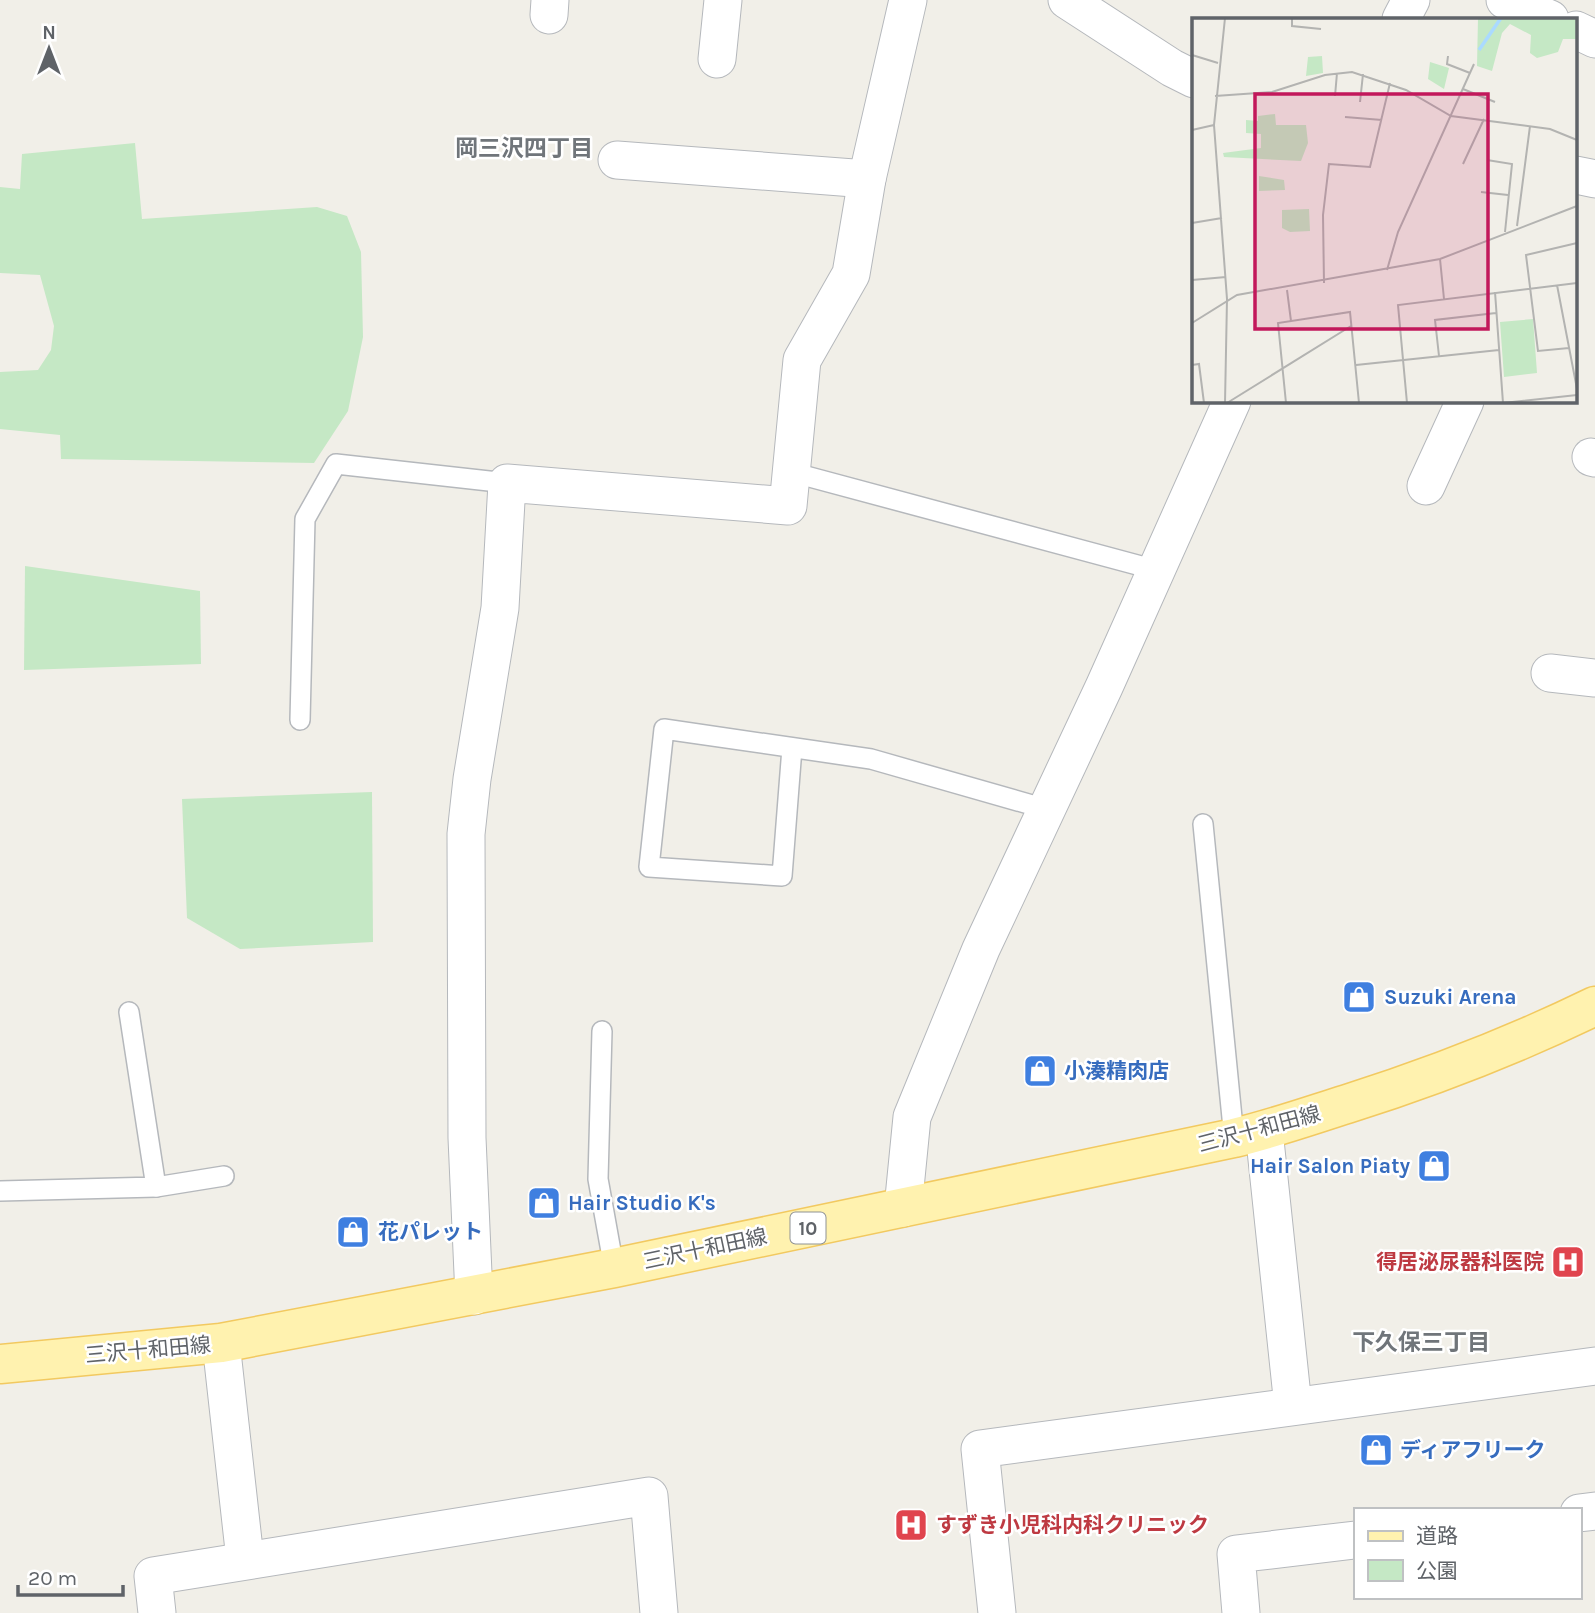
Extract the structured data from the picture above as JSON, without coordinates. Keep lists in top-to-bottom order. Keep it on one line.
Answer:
{"streets":{"main road":["三沢十和田線","10"]},"districts":["岡三沢四丁目","下久保三丁目"],"places":{"shop":["Suzuki Arena","小湊精肉店","Hair Salon Piaty","Hair Studio K's","花パレット","ディアフリーク"],"hospital":["得居泌尿器科医院","すずき小児科内科クリニック"]},"legend":["道路","公園"],"scale_bar":"20 m","north":"top"}
